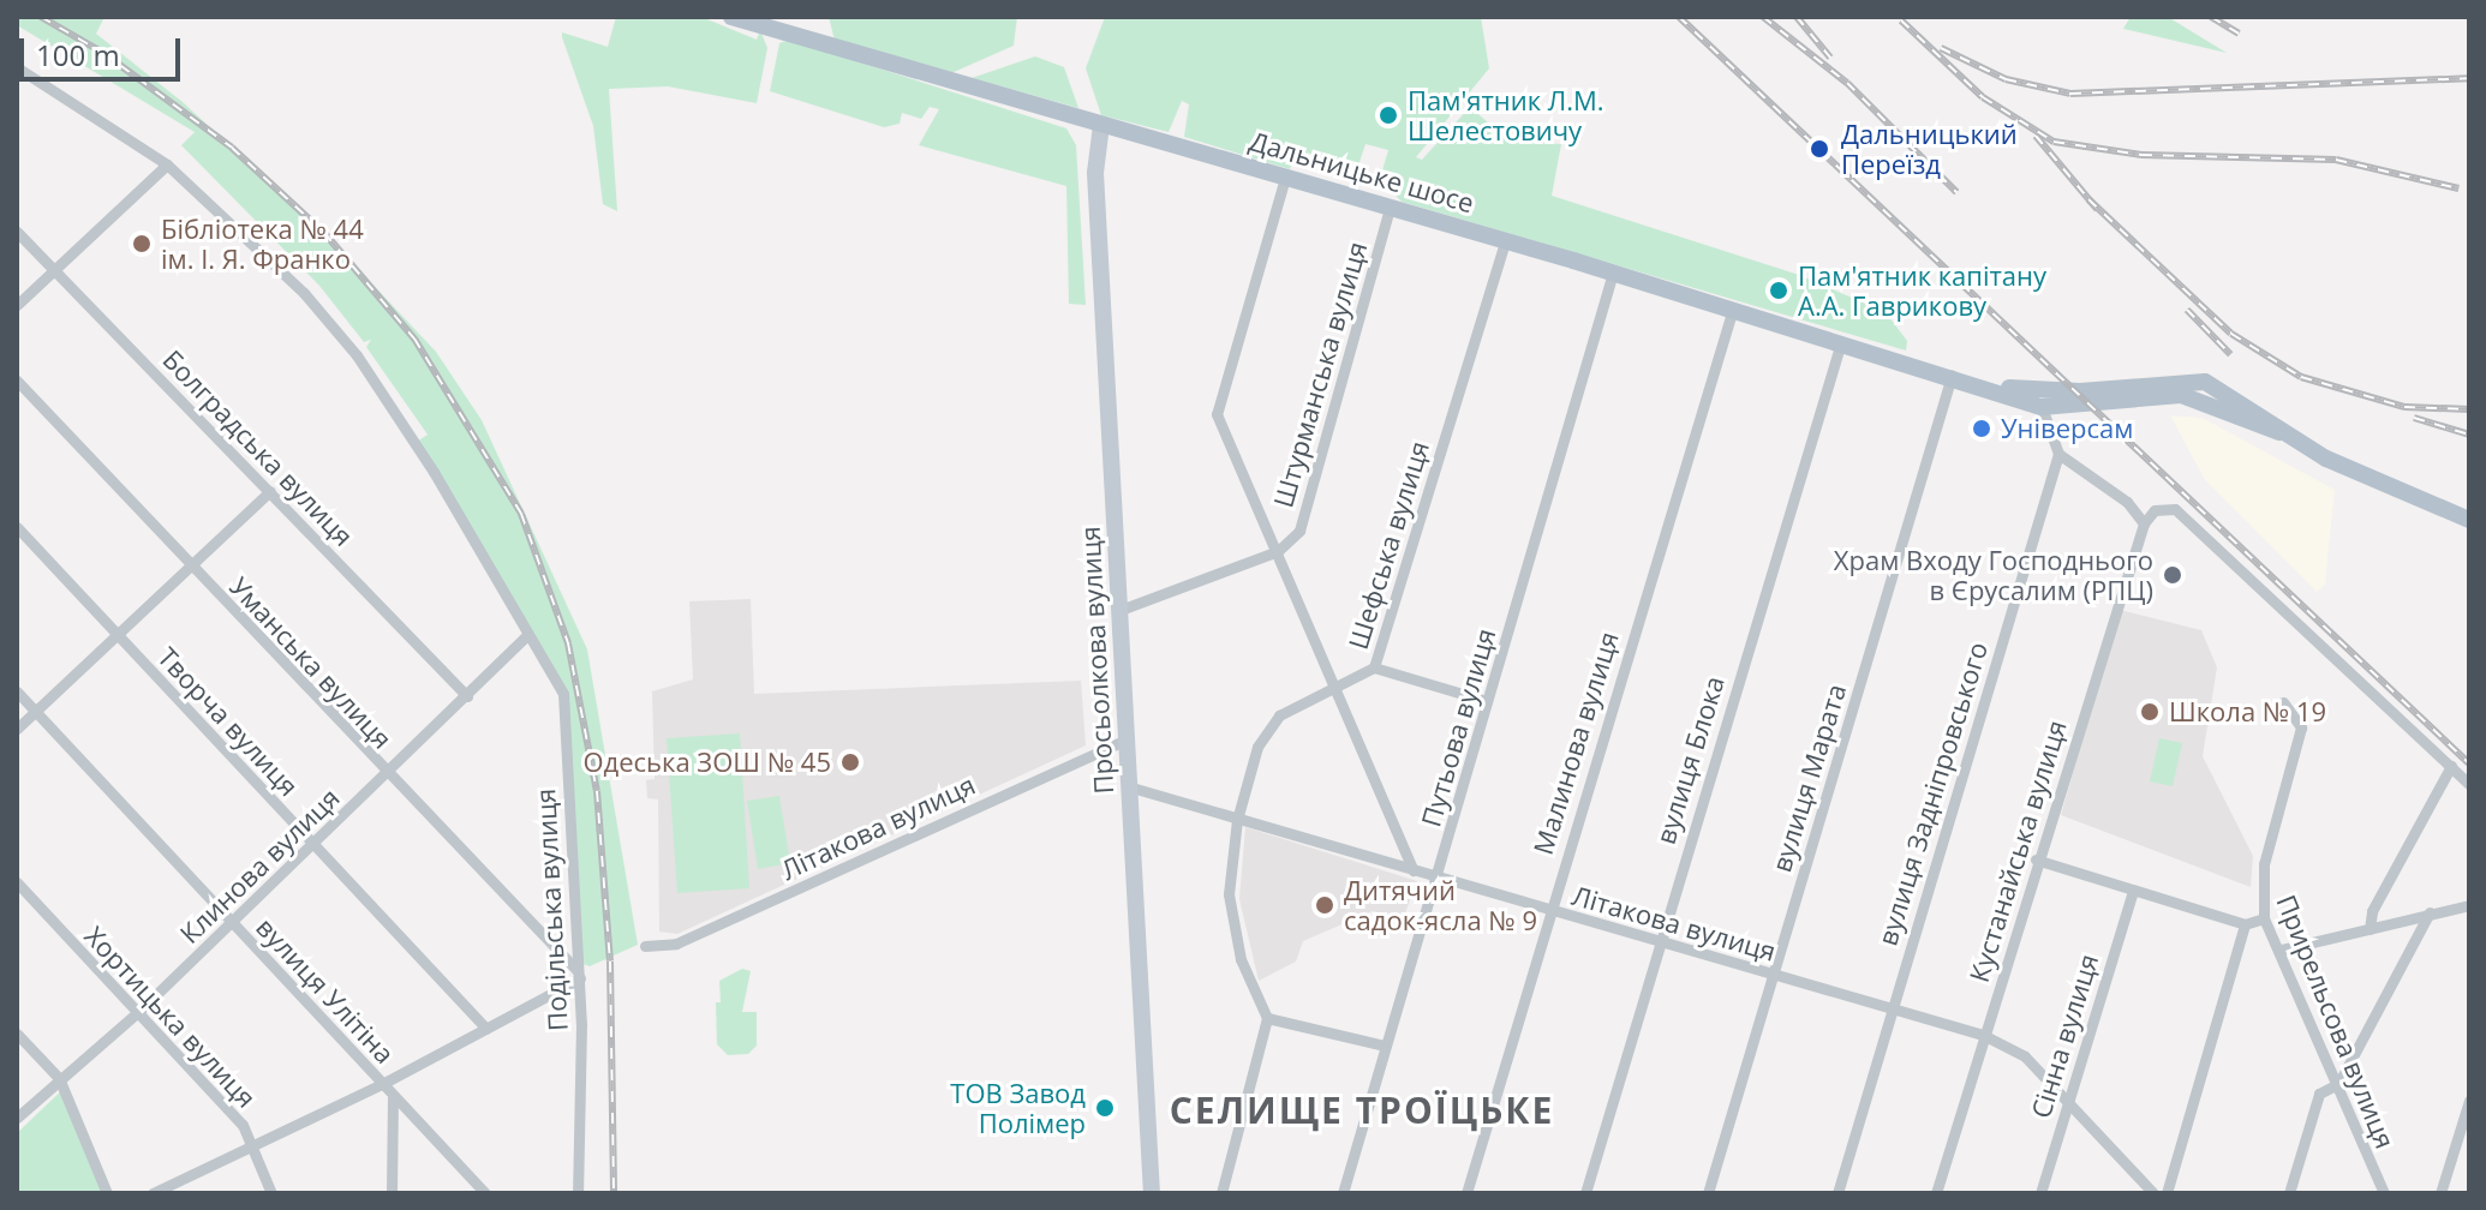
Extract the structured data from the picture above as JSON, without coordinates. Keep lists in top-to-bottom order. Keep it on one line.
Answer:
{"streets":{"main road":["Дальницьке шосе"],"street":["Штурманська вулиця","Болградська вулиця","Шефська вулиця","Просьолкова вулиця","Уманська вулиця","Творча вулиця","Путьова вулиця","Малинова вулиця","вулиця Блока","вулиця Марата","вулиця Задніпровського","Літакова вулиця","Кустанайська вулиця","Клинова вулиця","Подільська вулиця","вулиця Улітіна","Хортицька вулиця","Прирельсова вулиця","Сінна вулиця"]},"crossings":[["Дальницьке шосе","Штурманська вулиця"],["Дальницьке шосе","Шефська вулиця"],["Дальницьке шосе","Просьолкова вулиця"],["Дальницьке шосе","Путьова вулиця"],["Дальницьке шосе","Малинова вулиця"],["Дальницьке шосе","вулиця Блока"],["Дальницьке шосе","вулиця Марата"],["Болградська вулиця","Клинова вулиця"],["Шефська вулиця","Літакова вулиця"],["Просьолкова вулиця","Літакова вулиця"],["Уманська вулиця","Клинова вулиця"],["Уманська вулиця","Подільська вулиця"],["Творча вулиця","Клинова вулиця"],["Путьова вулиця","Літакова вулиця"],["Малинова вулиця","Літакова вулиця"],["вулиця Блока","Літакова вулиця"],["вулиця Марата","Літакова вулиця"],["вулиця Задніпровського","Літакова вулиця"],["Літакова вулиця","Кустанайська вулиця"],["Літакова вулиця","Сінна вулиця"],["Клинова вулиця","Подільська вулиця"],["Клинова вулиця","вулиця Улітіна"],["Клинова вулиця","Хортицька вулиця"]],"districts":["СЕЛИЩЕ ТРОЇЦЬКЕ"],"places":["Пам'ятник Л.М. Шелестовичу","Дальницький Переїзд","Бібліотека № 44 ім. І. Я. Франко","Пам'ятник капітану А.А. Гаврикову","Універсам","Храм Входу Господнього в Єрусалим (РПЦ)","Школа № 19","Одеська ЗОШ № 45","Дитячий садок-ясла № 9","ТОВ Завод Полімер"],"scale_bar":"100 m"}
